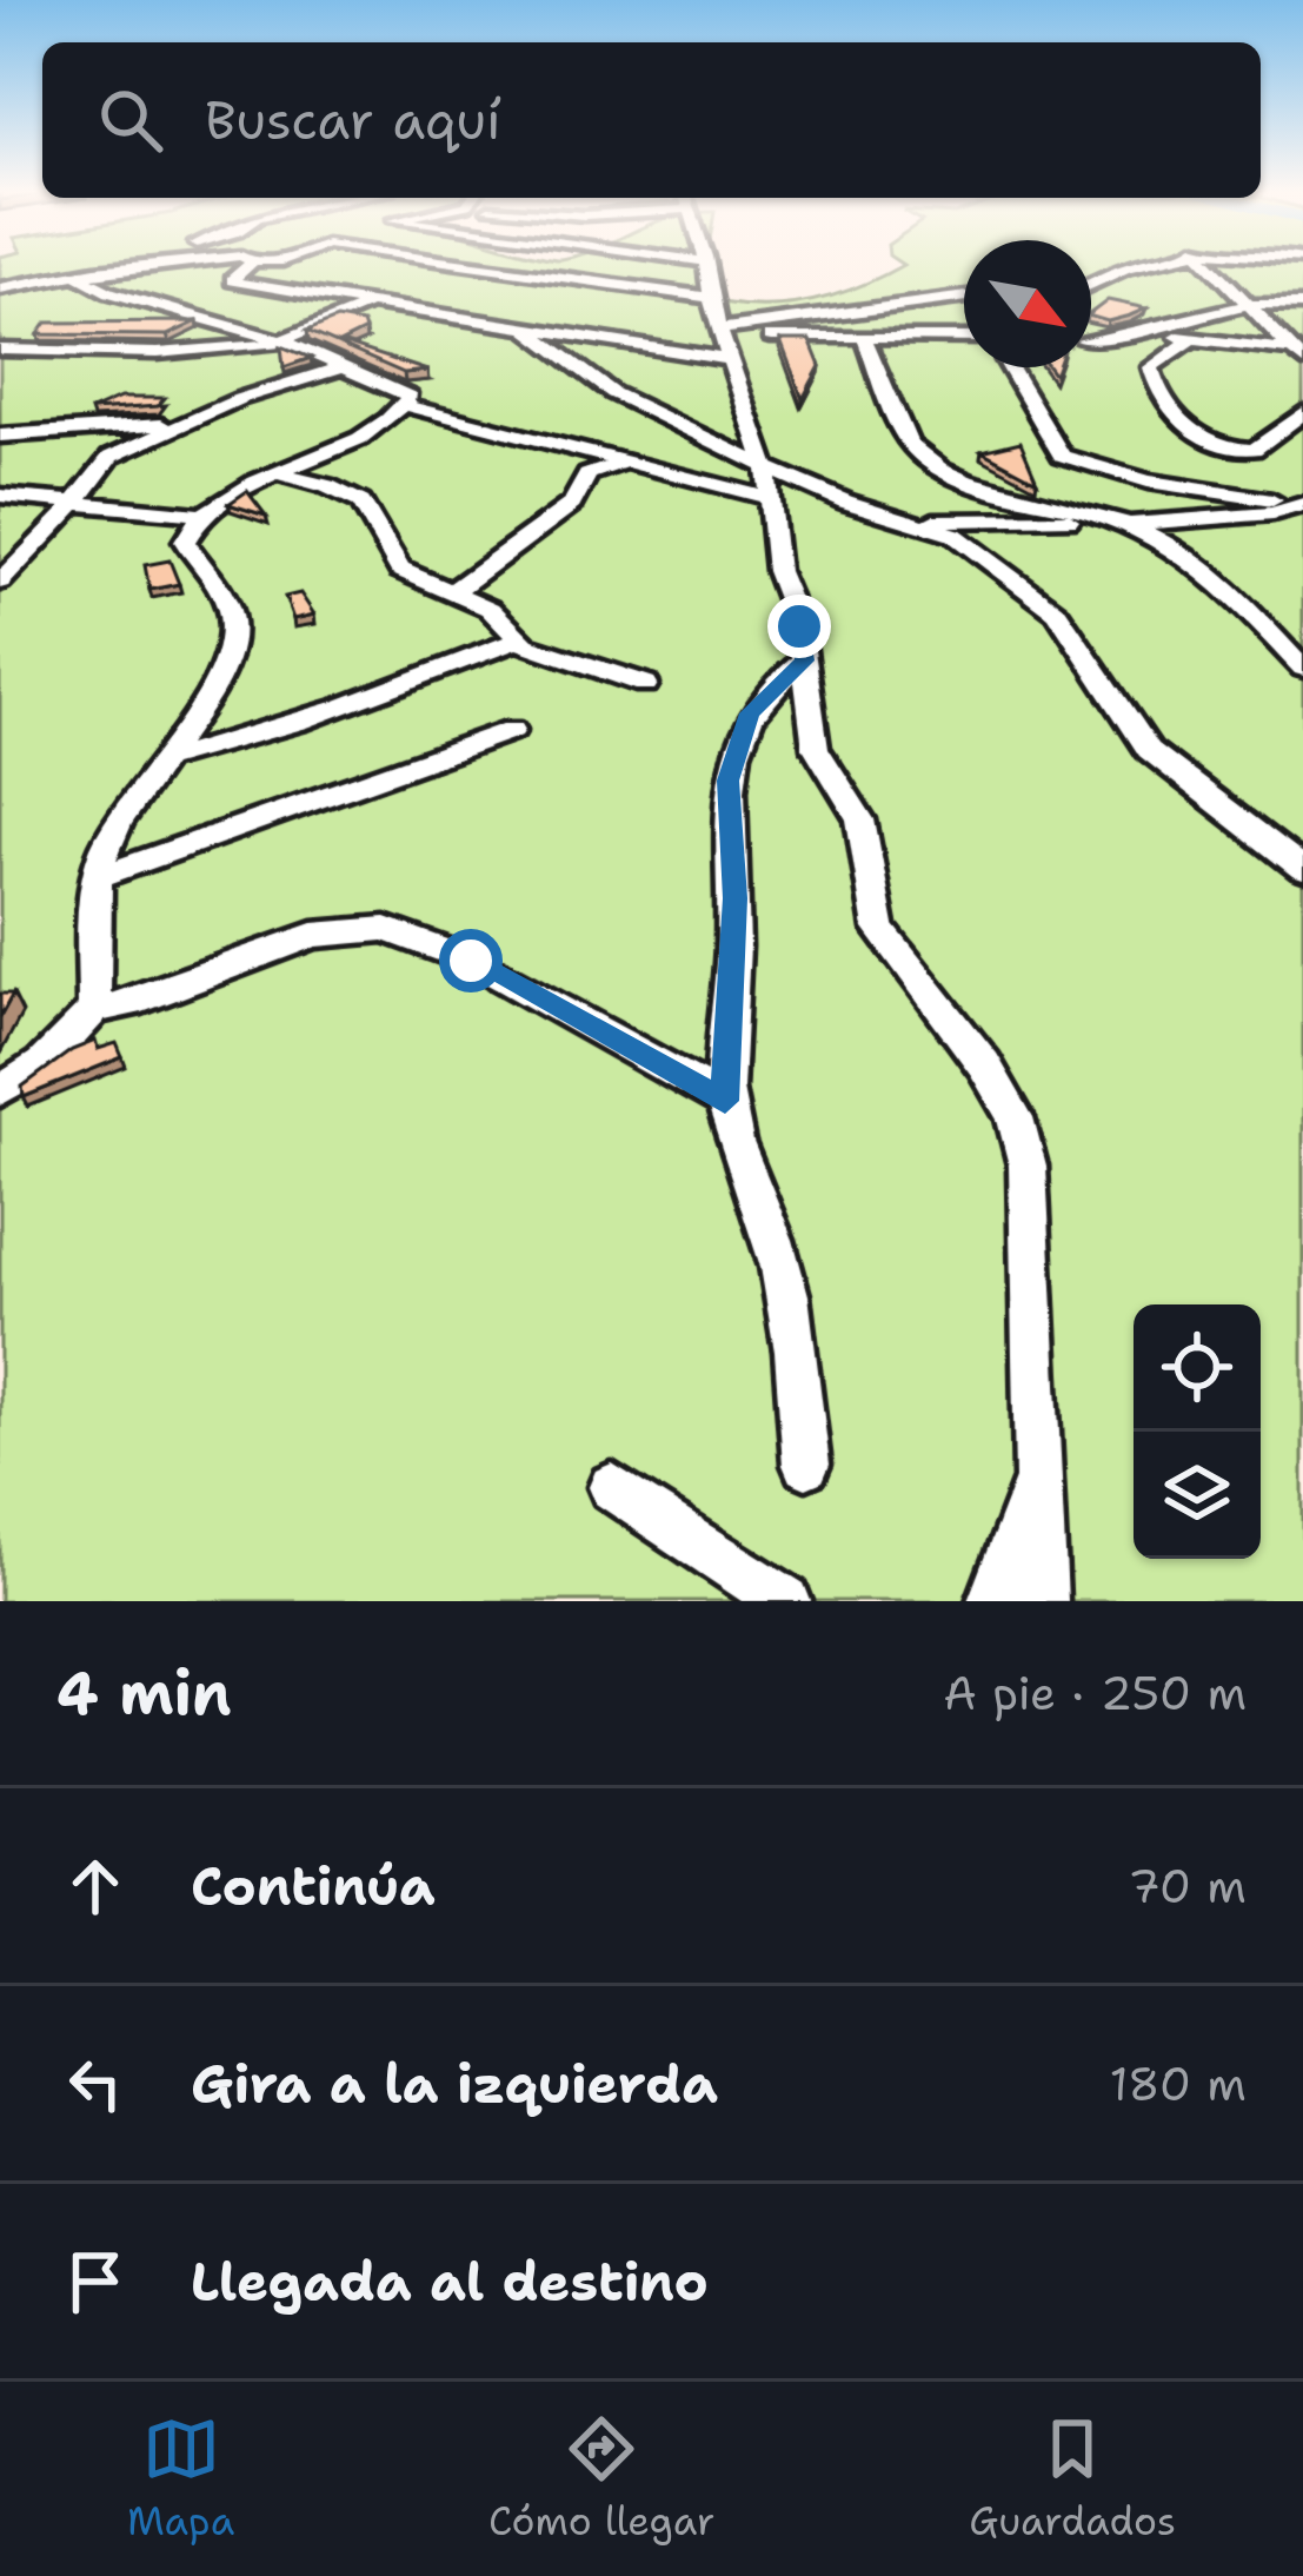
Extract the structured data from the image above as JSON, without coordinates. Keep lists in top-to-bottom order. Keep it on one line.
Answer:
{"north":"bottom right","page":{"search":"Buscar aquí","heading":["4 min","A pie · 250 m"],"list":[["Continúa","70 m"],["Gira a la izquierda","180 m"],"Llegada al destino"],"nav":["Mapa","Cómo llegar","Guardados"]}}
